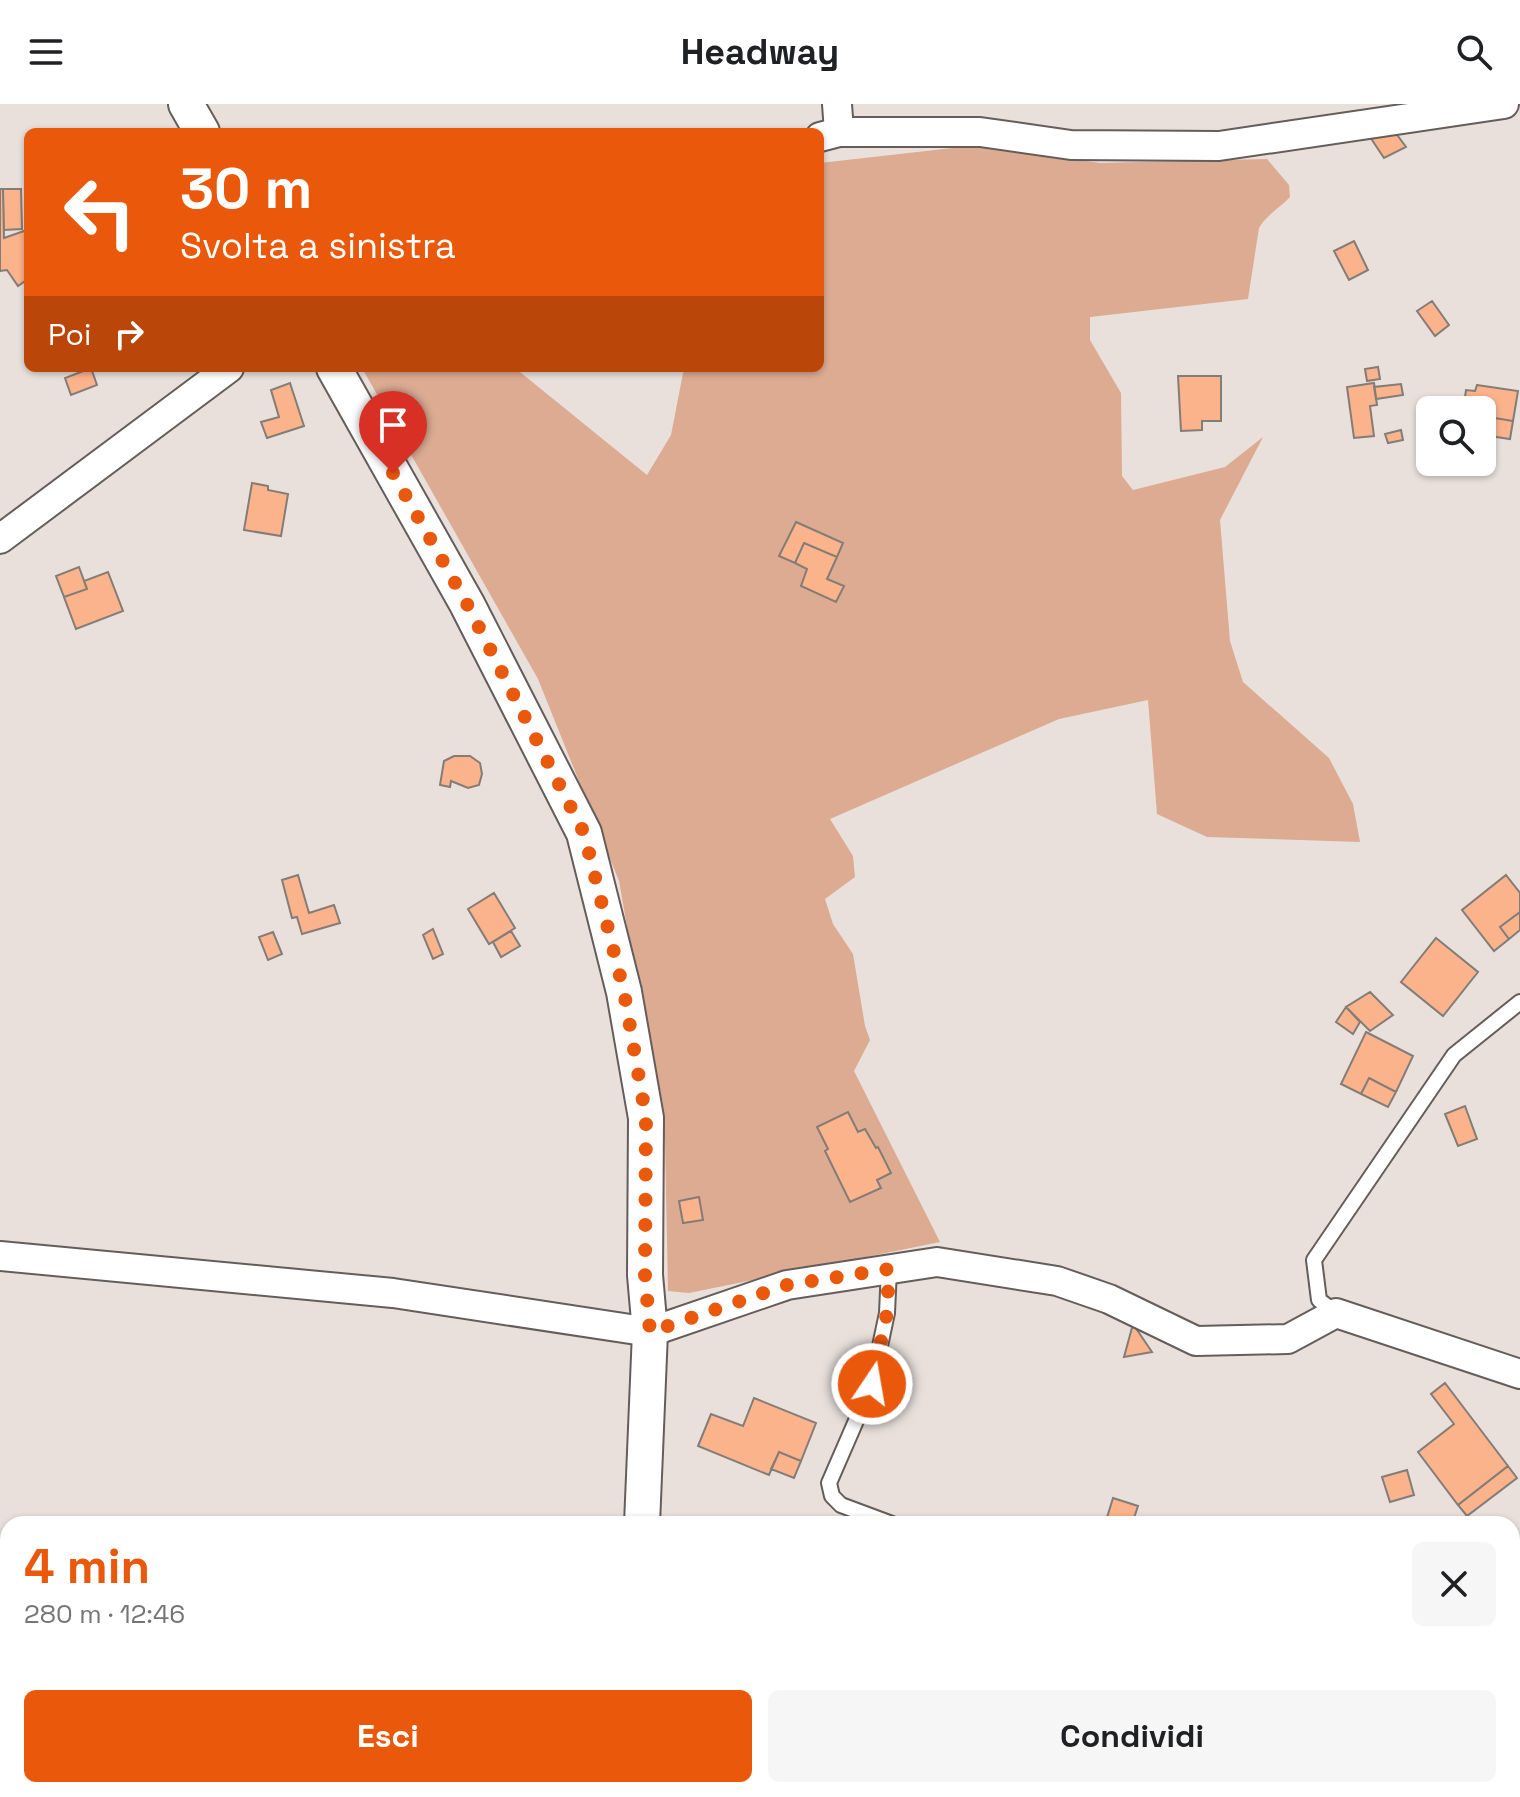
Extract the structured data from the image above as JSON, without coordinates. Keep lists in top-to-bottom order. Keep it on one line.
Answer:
{"page":{"header":"Headway","turn":["30 m","Svolta a sinistra"],"then":"Poi","heading":["4 min","280 m · 12:46"],"buttons":["Esci","Condividi"]}}
